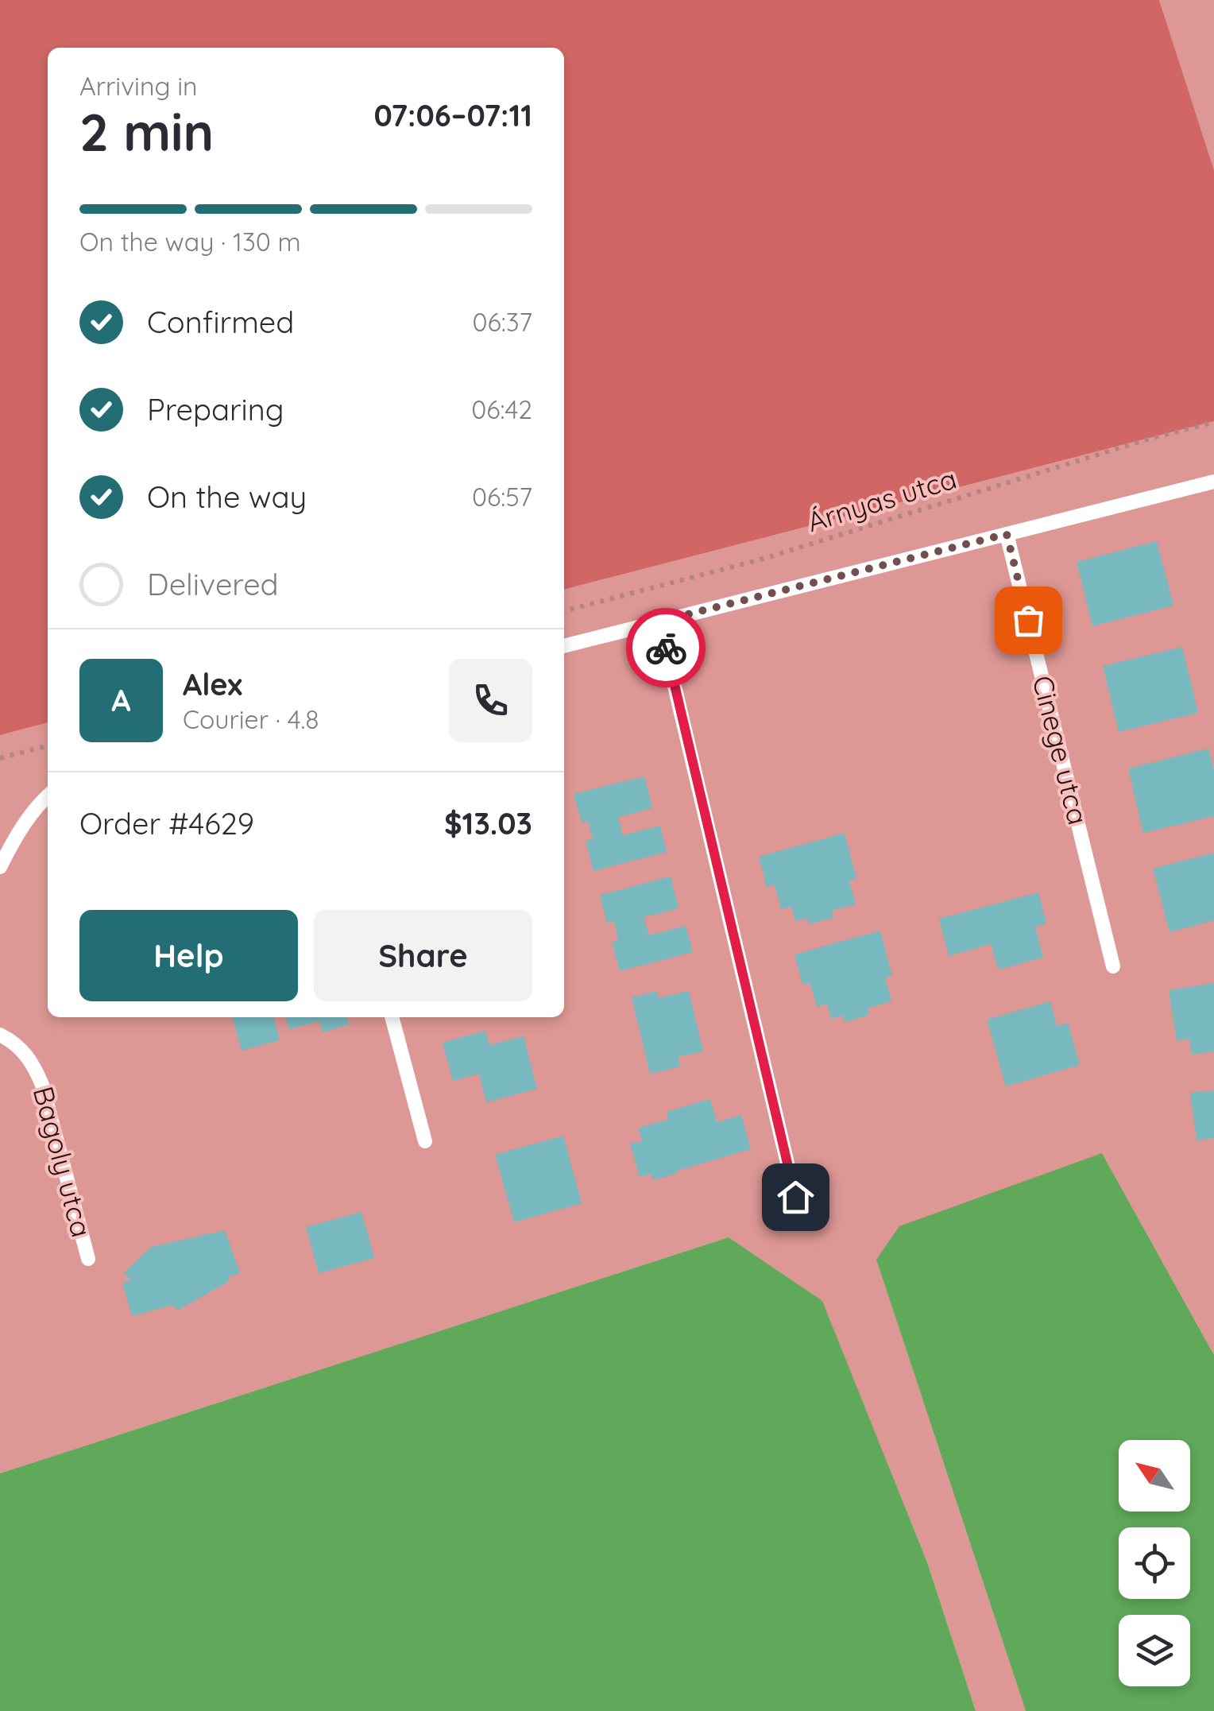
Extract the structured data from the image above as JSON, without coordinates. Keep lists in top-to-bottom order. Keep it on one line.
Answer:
{"streets":{"lane":["Cinege utca","Bagoly utca"],"path":["Árnyas utca"]},"north":"top left","page":{"heading":["2 min","Arriving in","07:06–07:11"],"panel":["Alex","Courier · 4.8","Order #4629","$13.03"],"bar":"On the way · 130 m","list":[["Confirmed","06:37"],["Preparing","06:42"],["On the way","06:57"],"Delivered"],"round":"A","buttons":["Help","Share"]}}
